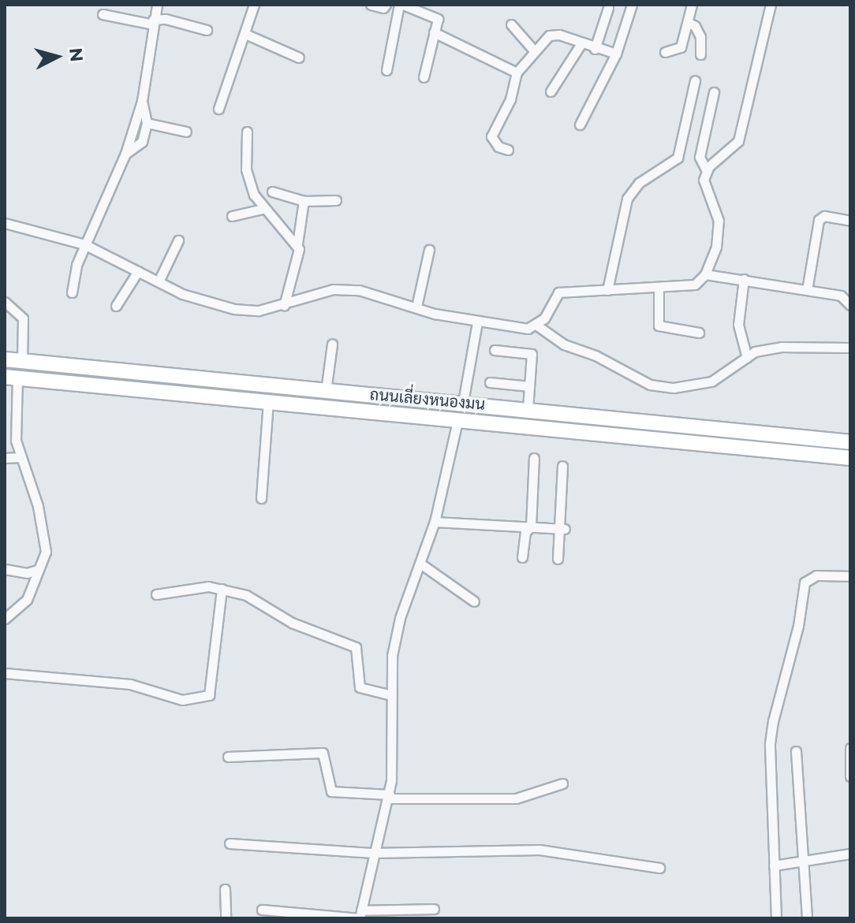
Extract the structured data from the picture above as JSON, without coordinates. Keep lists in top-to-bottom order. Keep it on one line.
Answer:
{"streets":{"highway":["ถนนเลี่ยงหนองมน"]},"north":"right"}
